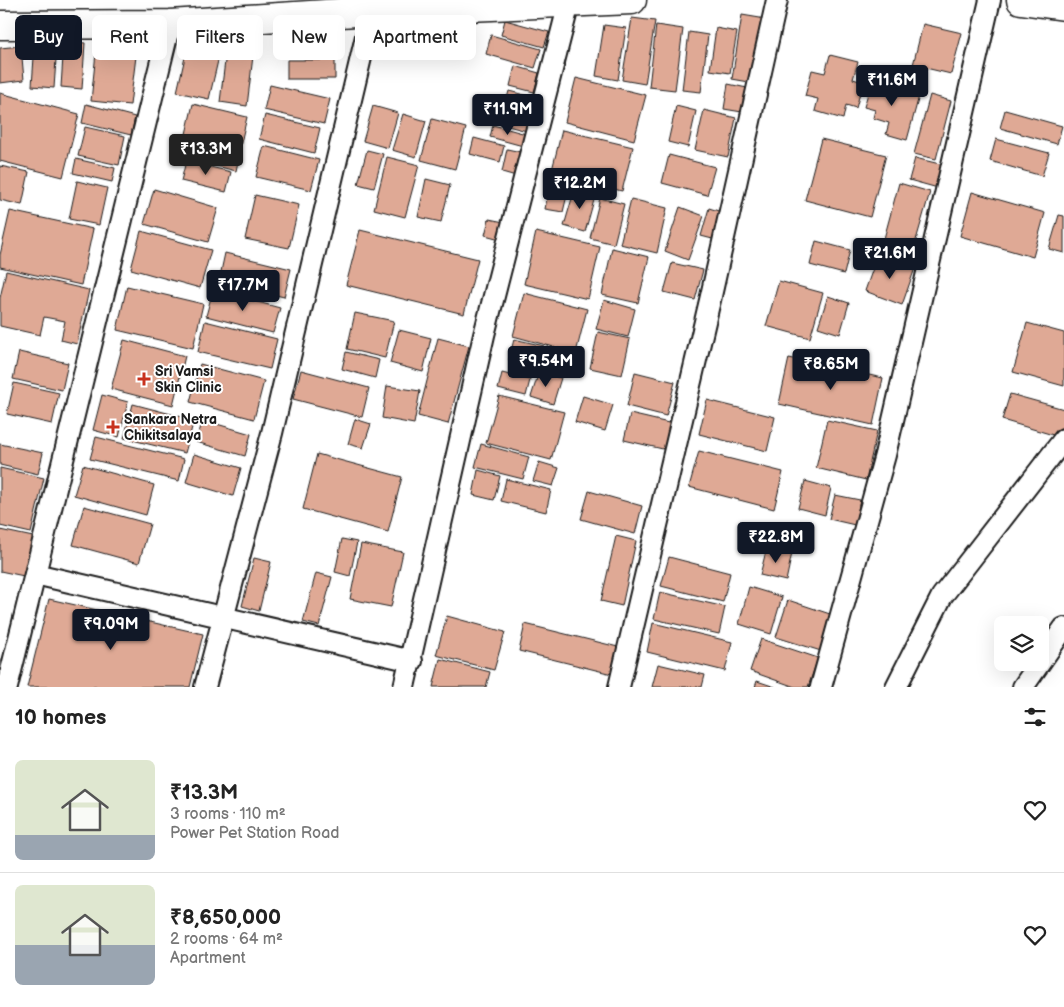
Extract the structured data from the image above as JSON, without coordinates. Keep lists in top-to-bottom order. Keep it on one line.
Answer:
{"places":{"health":["Sri Vamsi Skin Clinic","Sankara Netra Chikitsalaya"]},"page":{"chip":["Buy","Rent","Filters","New","Apartment"],"price":["₹11.6M","₹11.9M","₹13.3M","₹12.2M","₹21.6M","₹17.7M","₹9.54M","₹8.65M","₹22.8M","₹9.09M"],"heading":"10 homes","list":[{"name":"₹13.3M","note":"3 rooms · 110 m² · Power Pet Station Road"},{"name":"₹8,650,000","note":"2 rooms · 64 m² · Apartment"}]}}
